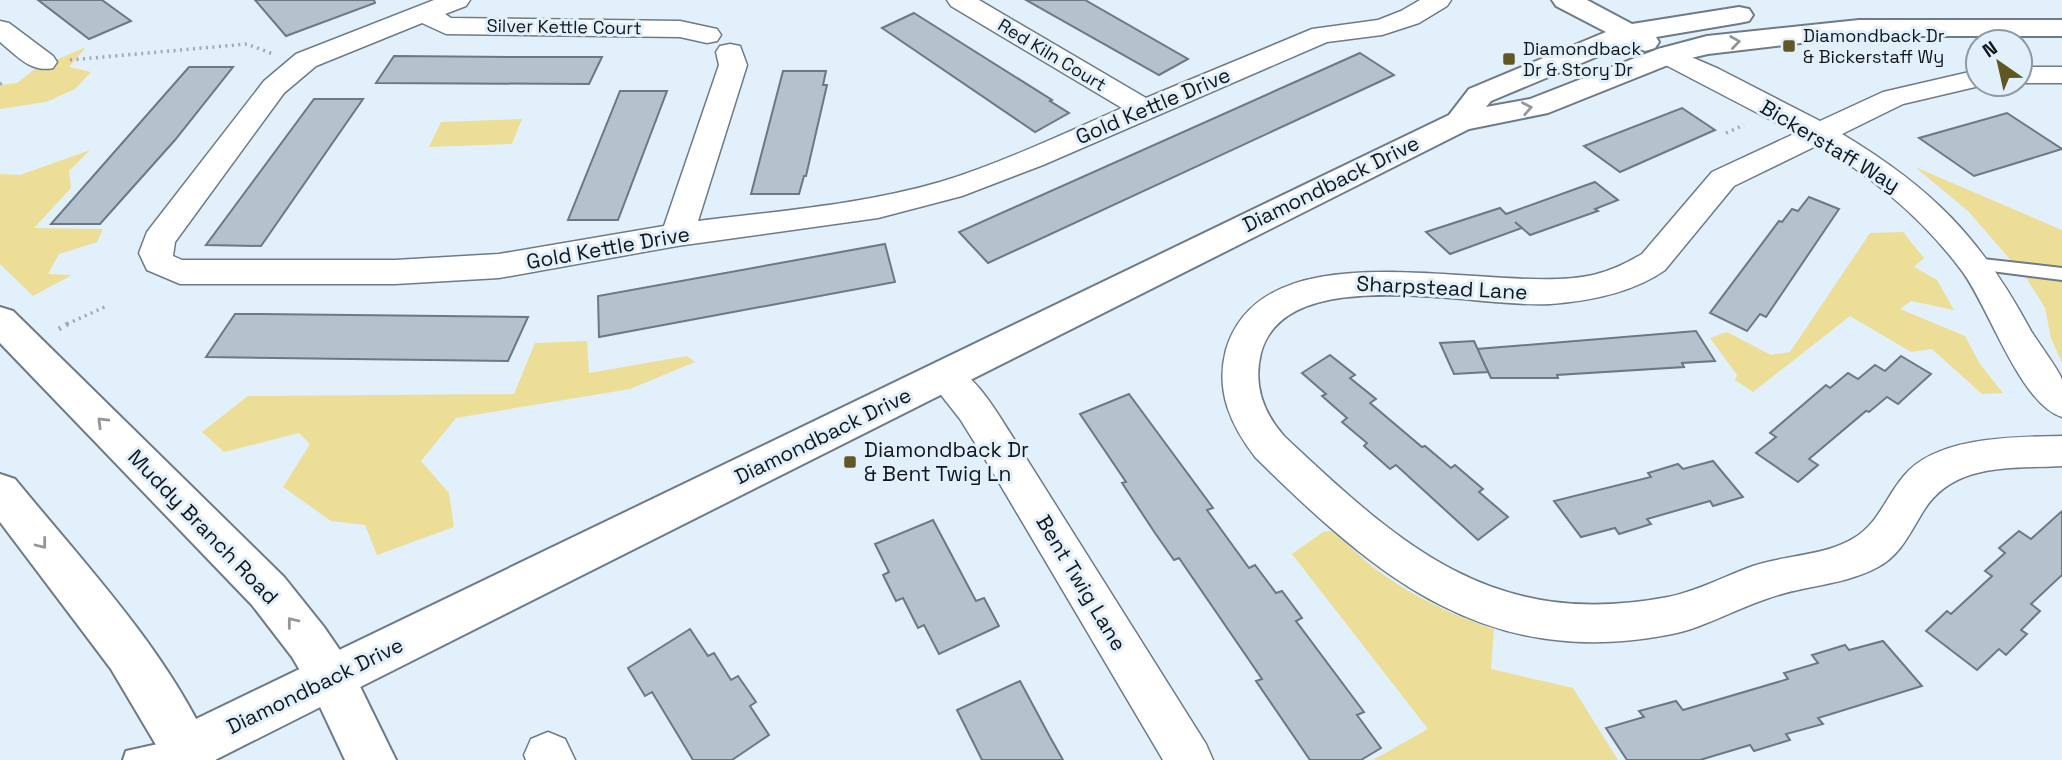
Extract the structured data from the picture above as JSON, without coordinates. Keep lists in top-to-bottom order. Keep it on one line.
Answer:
{"streets":{"street":["Silver Kettle Court","Red Kiln Court","Gold Kettle Drive","Bickerstaff Way","Diamondback Drive","Sharpstead Lane","Muddy Branch Road","Bent Twig Lane"]},"crossings":[["Silver Kettle Court","Gold Kettle Drive"],["Red Kiln Court","Gold Kettle Drive"],["Bickerstaff Way","Diamondback Drive"],["Bickerstaff Way","Sharpstead Lane"],["Diamondback Drive","Muddy Branch Road"],["Diamondback Drive","Bent Twig Lane"]],"places":{"transit":["Diamondback Dr & Bickerstaff Wy","Diamondback Dr & Story Dr","Diamondback Dr & Bent Twig Ln"]},"north":"top left"}
